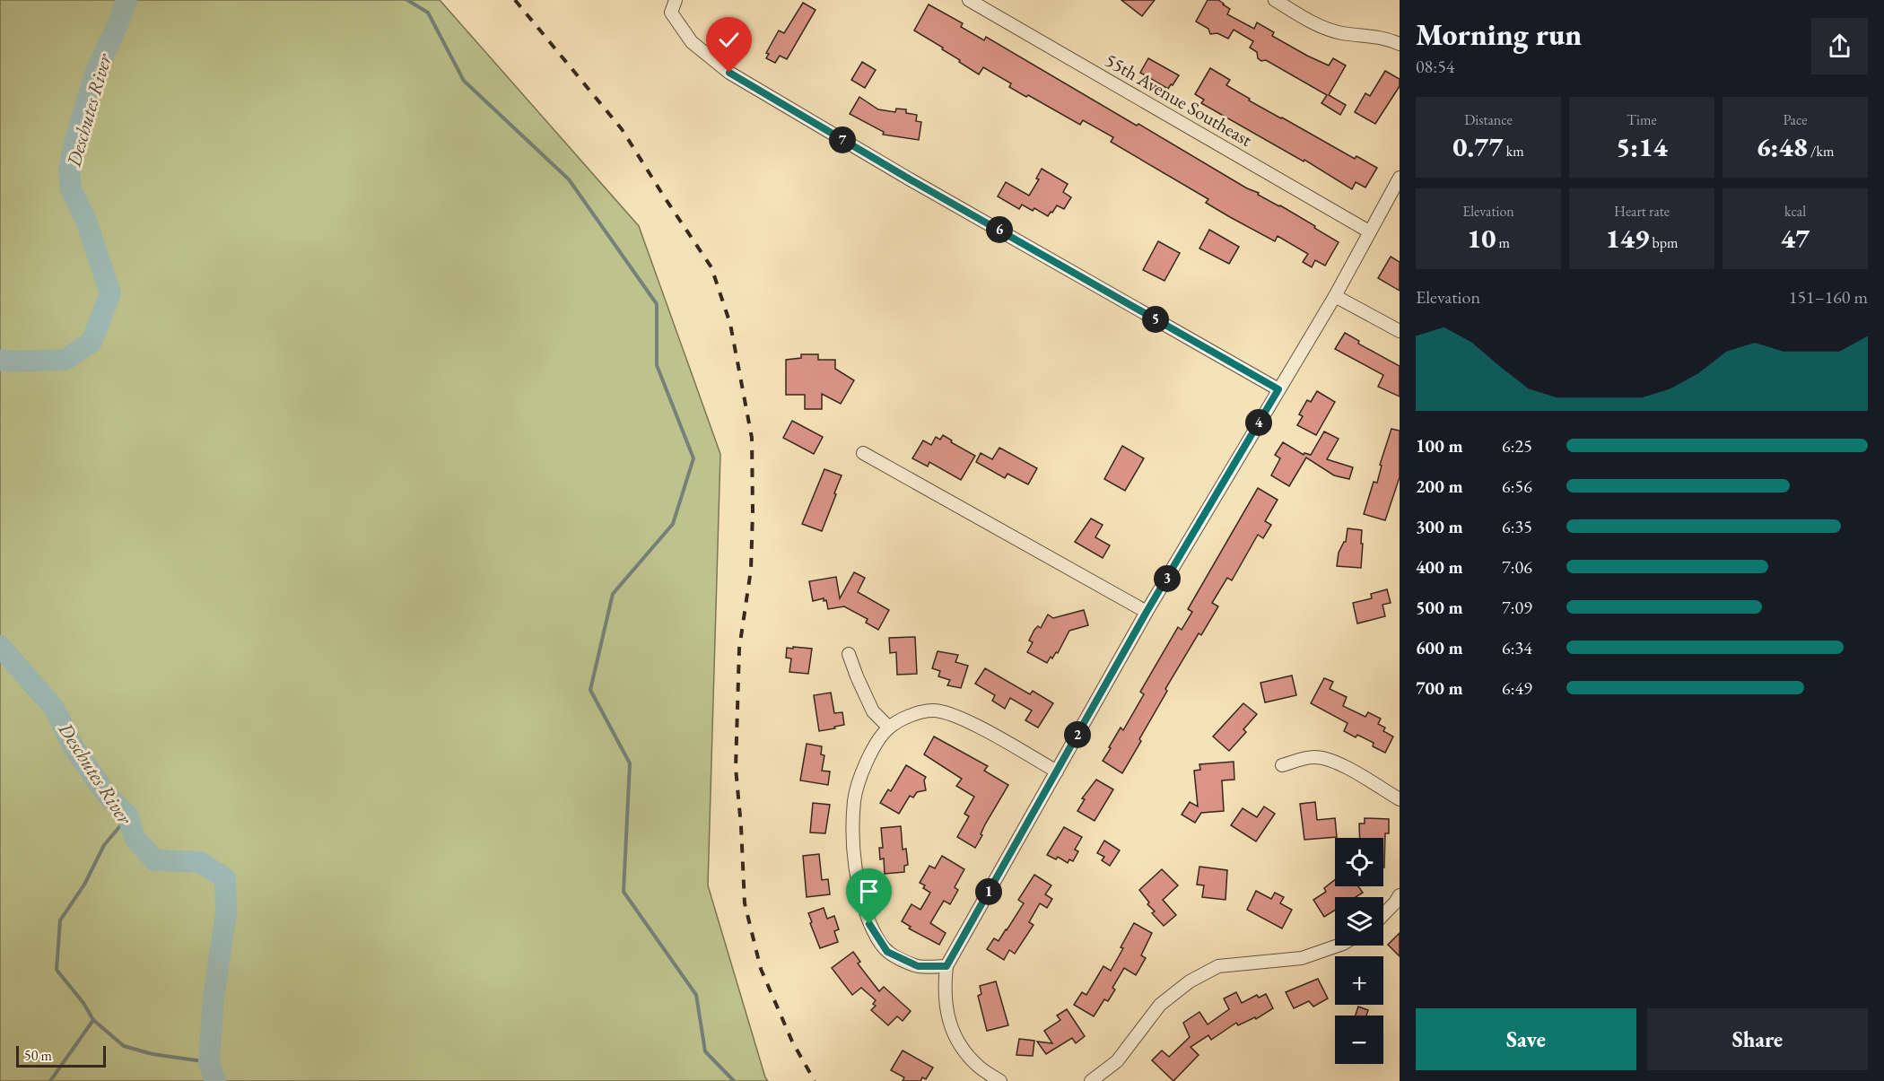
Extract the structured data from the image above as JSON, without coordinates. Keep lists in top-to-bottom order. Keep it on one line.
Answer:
{"streets":{"street":["55th Avenue Southeast"]},"water":["Deschutes River"],"scale_bar":"50 m","page":{"heading":["Morning run","08:54"],"stats":[["Distance","0.77 km"],["Time","5:14"],["Pace","6:48 /km"],["Elevation","10 m"],["Heart rate","149 bpm"],["kcal","47"]],"pins":["7","6","5","4","3","2","1"],"chart":["Elevation","151–160 m"],"list":[{"name":"100 m","note":"6:25"},{"name":"200 m","note":"6:56"},{"name":"300 m","note":"6:35"},{"name":"400 m","note":"7:06"},{"name":"500 m","note":"7:09"},{"name":"600 m","note":"6:34"},{"name":"700 m","note":"6:49"}],"map_buttons":["+","−"],"buttons":["Save","Share"],"scale":"50 m"}}
